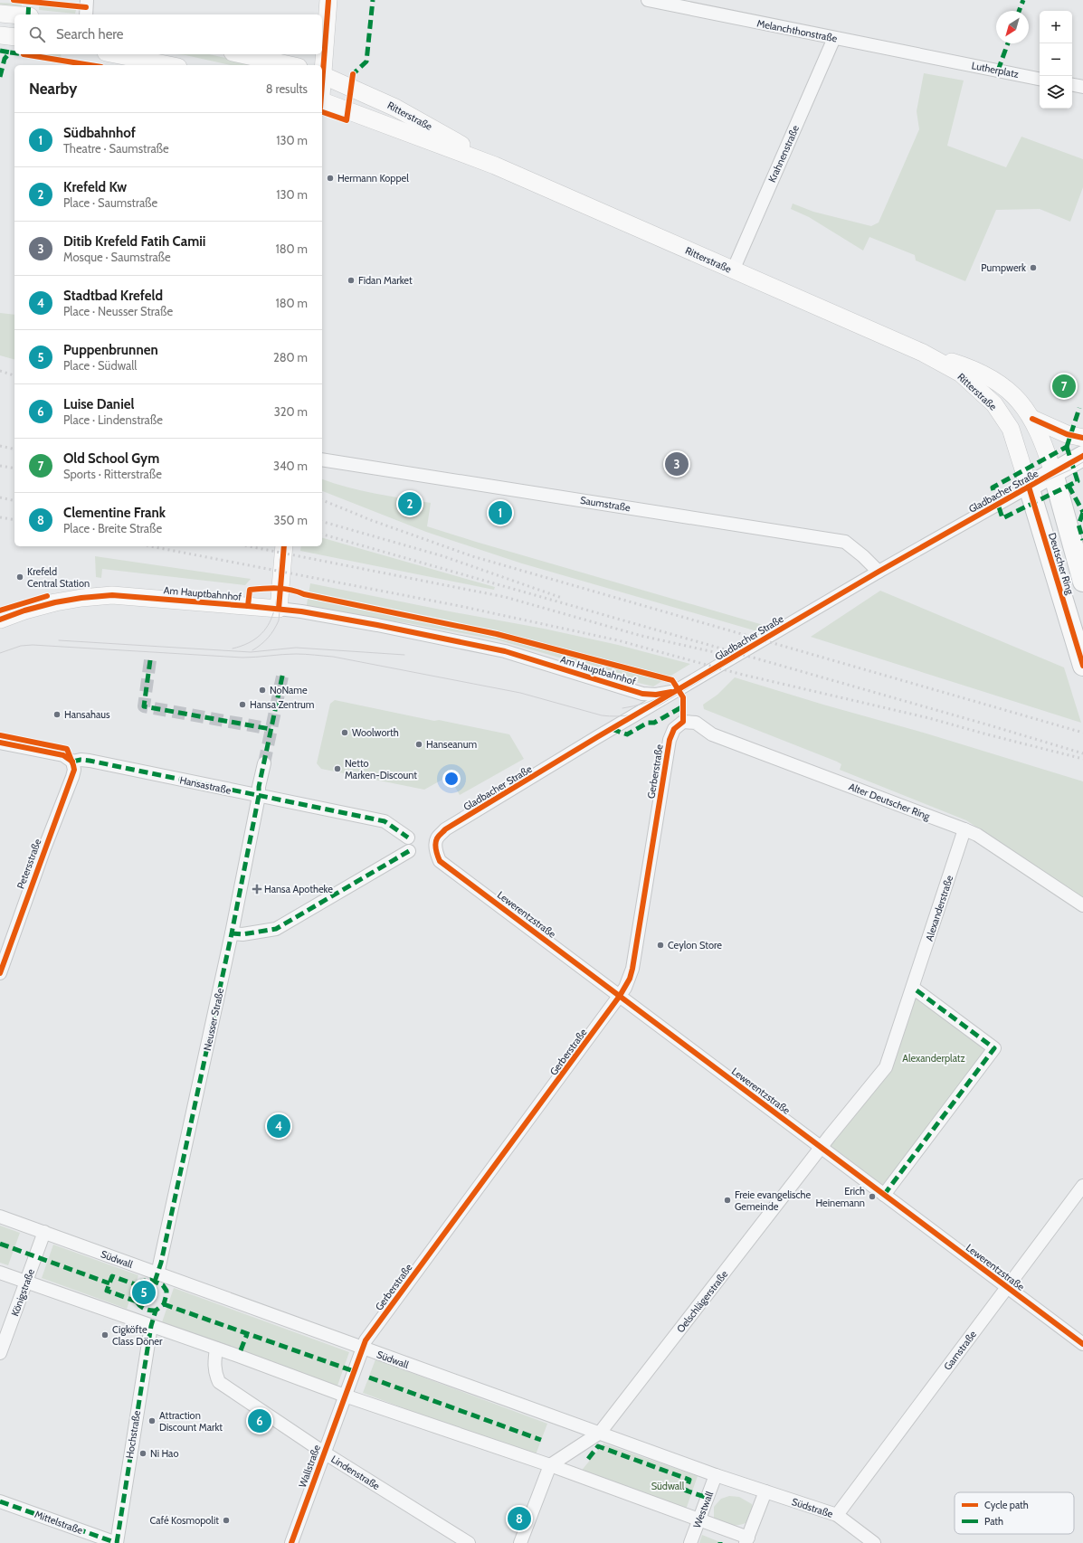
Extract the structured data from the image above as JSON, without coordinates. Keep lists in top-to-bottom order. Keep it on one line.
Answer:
{"streets":{"main road":["Ritterstraße","Gladbacher Straße","Deutscher Ring","Am Hauptbahnhof"],"street":["Melanchthonstraße","Lutherplatz","Krahnenstraße","Saumstraße","Gerberstraße","Hansastraße","Alter Deutscher Ring","Petersstraße","Alexanderstraße","Lewerentzstraße","Neusser Straße","Südwall","Königstraße","Oelschlägerstraße","Garnstraße","Hochstraße","Wallstraße","Lindenstraße","Südstraße","Westwall","Mittelstraße"]},"crossings":[["Melanchthonstraße","Lutherplatz"],["Melanchthonstraße","Krahnenstraße"],["Ritterstraße","Krahnenstraße"],["Ritterstraße","Gladbacher Straße"],["Ritterstraße","Deutscher Ring"],["Gladbacher Straße","Saumstraße"],["Gladbacher Straße","Deutscher Ring"],["Gladbacher Straße","Am Hauptbahnhof"],["Gladbacher Straße","Lewerentzstraße"],["Gerberstraße","Alter Deutscher Ring"],["Gerberstraße","Lewerentzstraße"],["Gerberstraße","Südwall"],["Gerberstraße","Wallstraße"],["Hansastraße","Petersstraße"],["Hansastraße","Neusser Straße"],["Alter Deutscher Ring","Alexanderstraße"],["Lewerentzstraße","Oelschlägerstraße"],["Lewerentzstraße","Garnstraße"],["Neusser Straße","Südwall"],["Südwall","Königstraße"],["Südwall","Oelschlägerstraße"],["Südwall","Südstraße"],["Südwall","Westwall"],["Garnstraße","Südstraße"],["Hochstraße","Mittelstraße"],["Wallstraße","Lindenstraße"]],"parks":["Alexanderplatz","Südwall"],"places":{"other":["Hermann Koppel","Pumpwerk","Fidan Market","Krefeld Central Station","NoName","Hansa Zentrum","Hansahaus","Woolworth","Hanseanum","Netto Marken-Discount","Ceylon Store","Erich Heinemann","Freie evangelische Gemeinde","Cigköfte Class Döner","Attraction Discount Markt","Ni Hao","Café Kosmopolit"],"health":["Hansa Apotheke"]},"legend":["Cycle path","Path"],"north":"bottom left","page":{"map_buttons":["+","−"],"search":"Search here","heading":["Nearby","8 results"],"list":[{"mark":"1","name":"Südbahnhof","note":"Theatre · Saumstraße","value":"130 m"},{"mark":"2","name":"Krefeld Kw","note":"Place · Saumstraße","value":"130 m"},{"mark":"3","name":"Ditib Krefeld Fatih Camii","note":"Mosque · Saumstraße","value":"180 m"},{"mark":"4","name":"Stadtbad Krefeld","note":"Place · Neusser Straße","value":"180 m"},{"mark":"5","name":"Puppenbrunnen","note":"Place · Südwall","value":"280 m"},{"mark":"6","name":"Luise Daniel","note":"Place · Lindenstraße","value":"320 m"},{"mark":"7","name":"Old School Gym","note":"Sports · Ritterstraße","value":"340 m"},{"mark":"8","name":"Clementine Frank","note":"Place · Breite Straße","value":"350 m"}],"pins":["7","3","2","1","4","5","6","8"]}}
